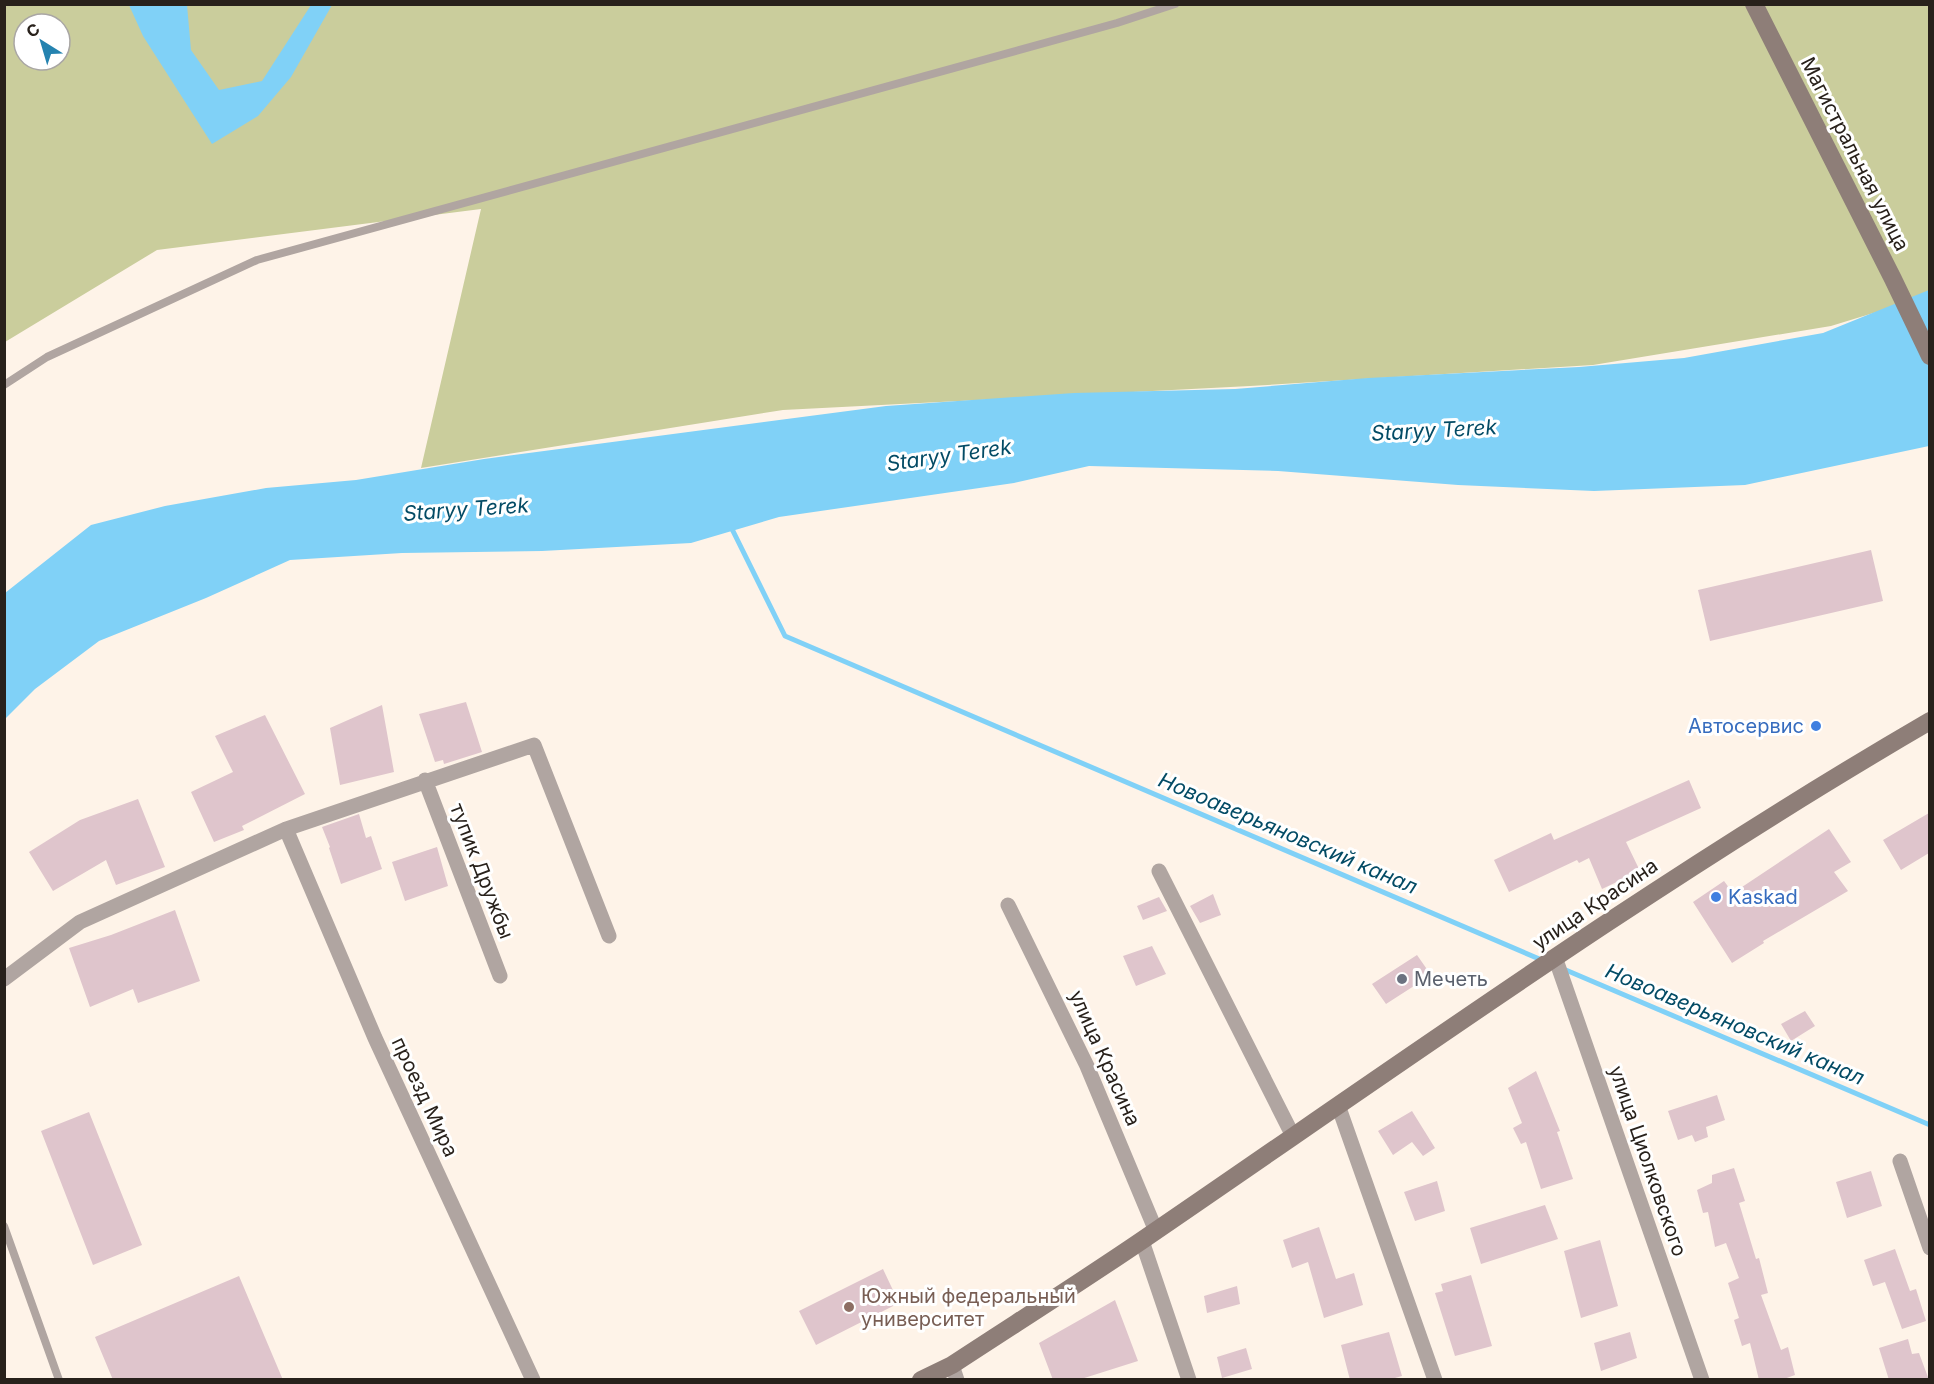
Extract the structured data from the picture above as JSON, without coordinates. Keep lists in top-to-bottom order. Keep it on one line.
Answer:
{"streets":{"street":["Магистральная улица","тупик Дружбы","улица Красина","проезд Мира","улица Циолковского"]},"crossings":[["улица Красина","улица Циолковского"]],"water":["Staryy Terek","Новоаверьяновский канал"],"places":["Автосервис","Kaskad","Мечеть","Южный федеральный университет"],"north":"top left"}
